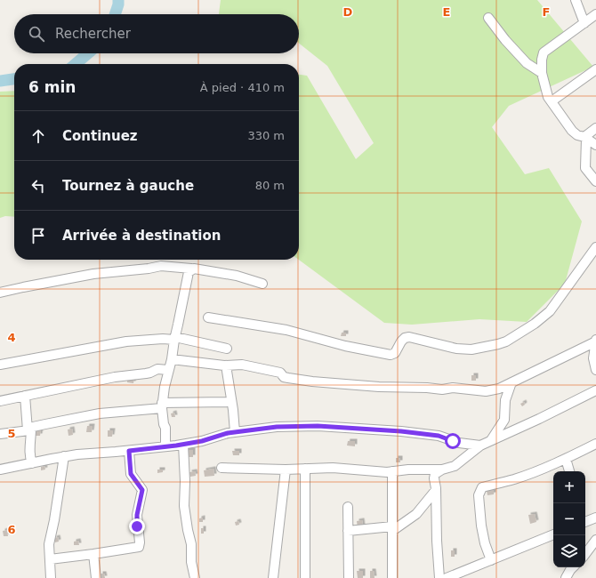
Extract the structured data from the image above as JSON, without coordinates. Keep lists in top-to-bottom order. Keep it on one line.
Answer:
{"page":{"search":"Rechercher","heading":["6 min","À pied · 410 m"],"list":[["Continuez","330 m"],["Tournez à gauche","80 m"],"Arrivée à destination"],"map_buttons":["+","−"]},"grid":{"columns":["D","E","F"],"rows":["4","5","6"]}}
